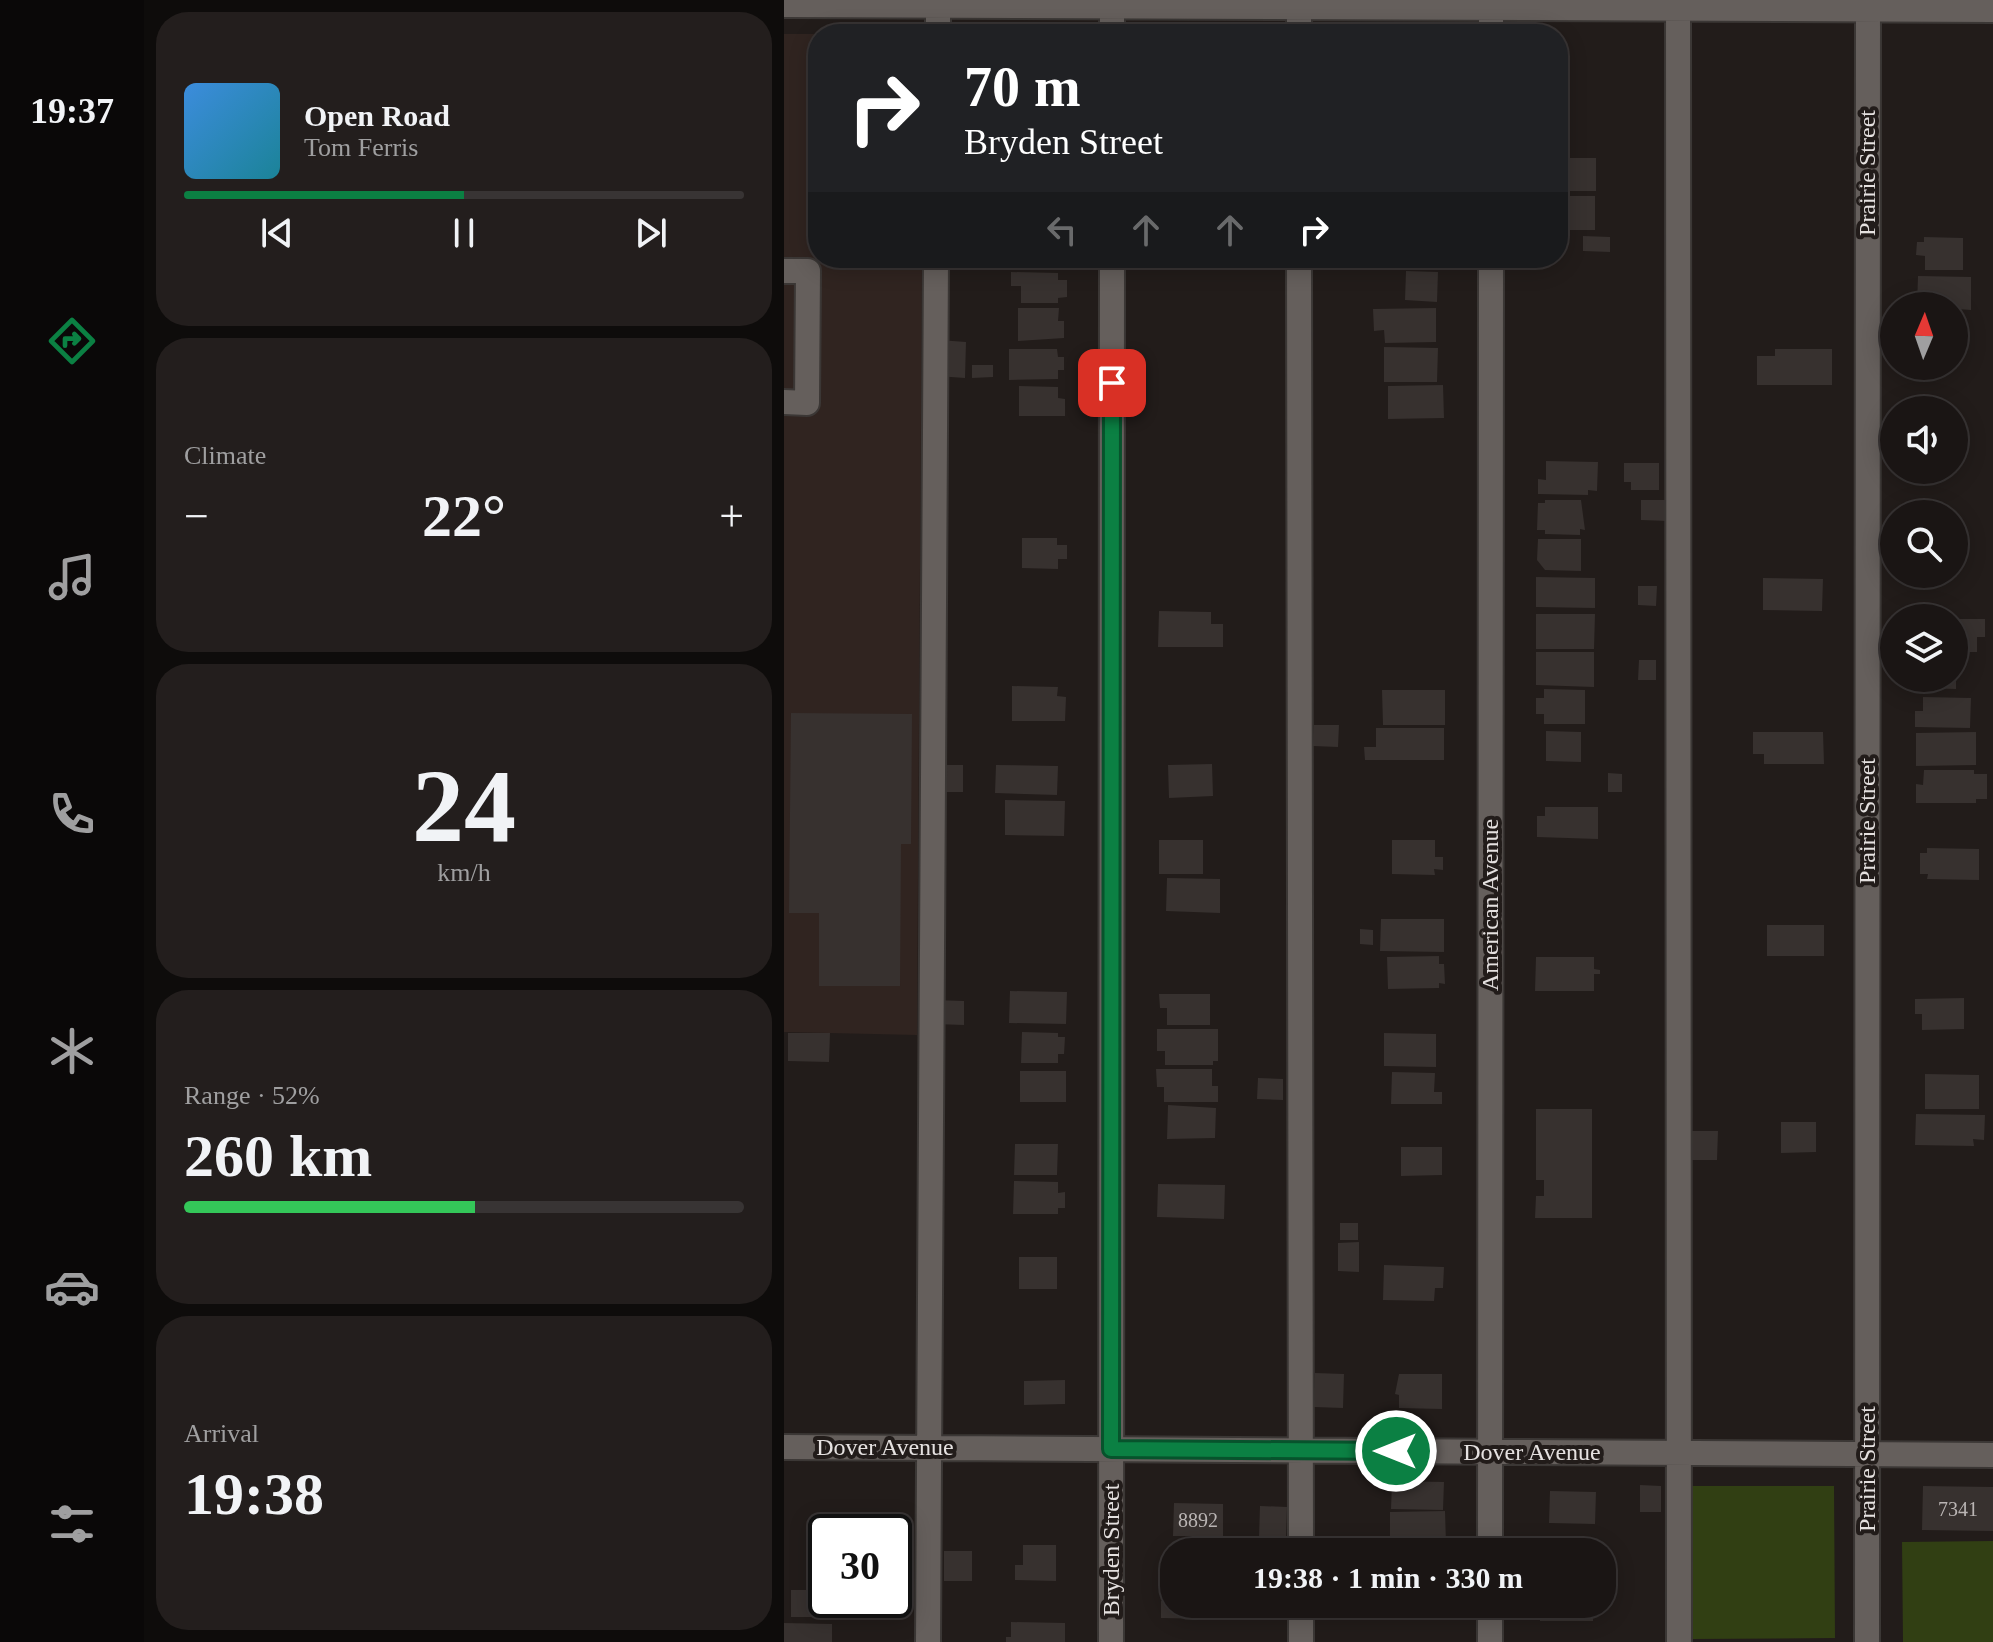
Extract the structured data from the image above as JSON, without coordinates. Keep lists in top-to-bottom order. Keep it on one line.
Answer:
{"streets":{"street":["Prairie Street","American Avenue","Dover Avenue","Bryden Street"]},"crossings":[["Prairie Street","Dover Avenue"],["American Avenue","Dover Avenue"],["Dover Avenue","Bryden Street"]],"house_numbers":["7341","8892"],"north":"top","page":{"tabs":"19:37","turn":["70 m","Bryden Street"],"song":["Open Road","Tom Ferris"],"tile":["Climate",["24","km/h"],["Range · 52%","260 km"],["Arrival","19:38"]],"heat":["−","22°","+"],"limit":"30","trip":"19:38 · 1 min · 330 m"}}
